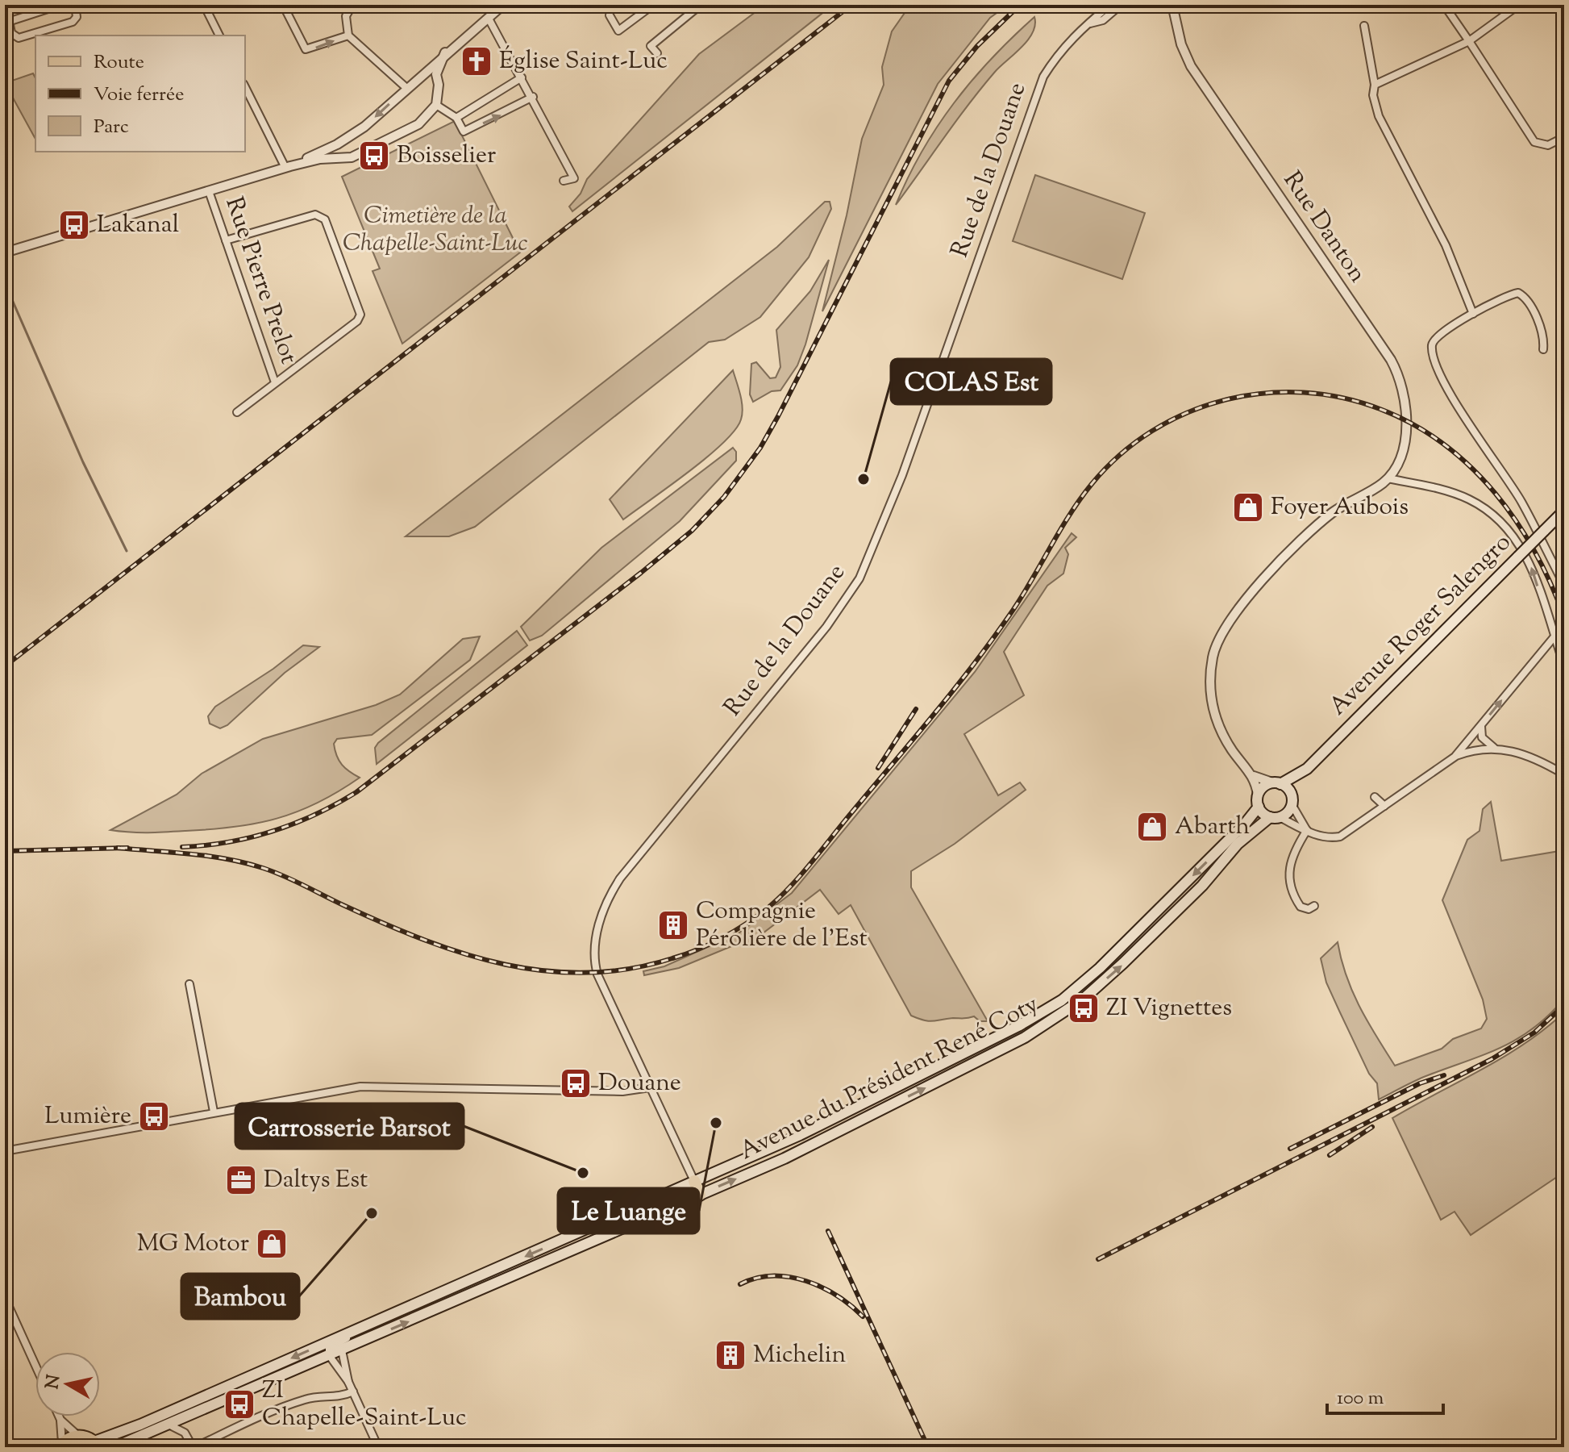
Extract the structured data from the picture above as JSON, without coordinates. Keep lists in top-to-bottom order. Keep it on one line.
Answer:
{"streets":{"main road":["Avenue Roger Salengro","Avenue du Président René Coty"],"street":["Rue de la Douane","Rue Danton","Rue Pierre Prelot"]},"crossings":[["Rue de la Douane","Avenue du Président René Coty"],["Avenue Roger Salengro","Avenue du Président René Coty"]],"parks":["Cimetière de la Chapelle-Saint-Luc"],"places":{"church":["Église Saint-Luc"],"bus stop":["Boisselier","Lakanal","ZI Vignettes","Douane","Lumière","ZI Chapelle-Saint-Luc"],"other":["COLAS Est","Le Luange","Carrosserie Barsot","Bambou"],"shop":["Foyer Aubois","Abarth","MG Motor"],"building":["Compagnie Pérolière de l'Est","Michelin"],"office":["Daltys Est"]},"legend":["Route","Voie ferrée","Parc"],"scale_bar":"100 m","north":"left"}
